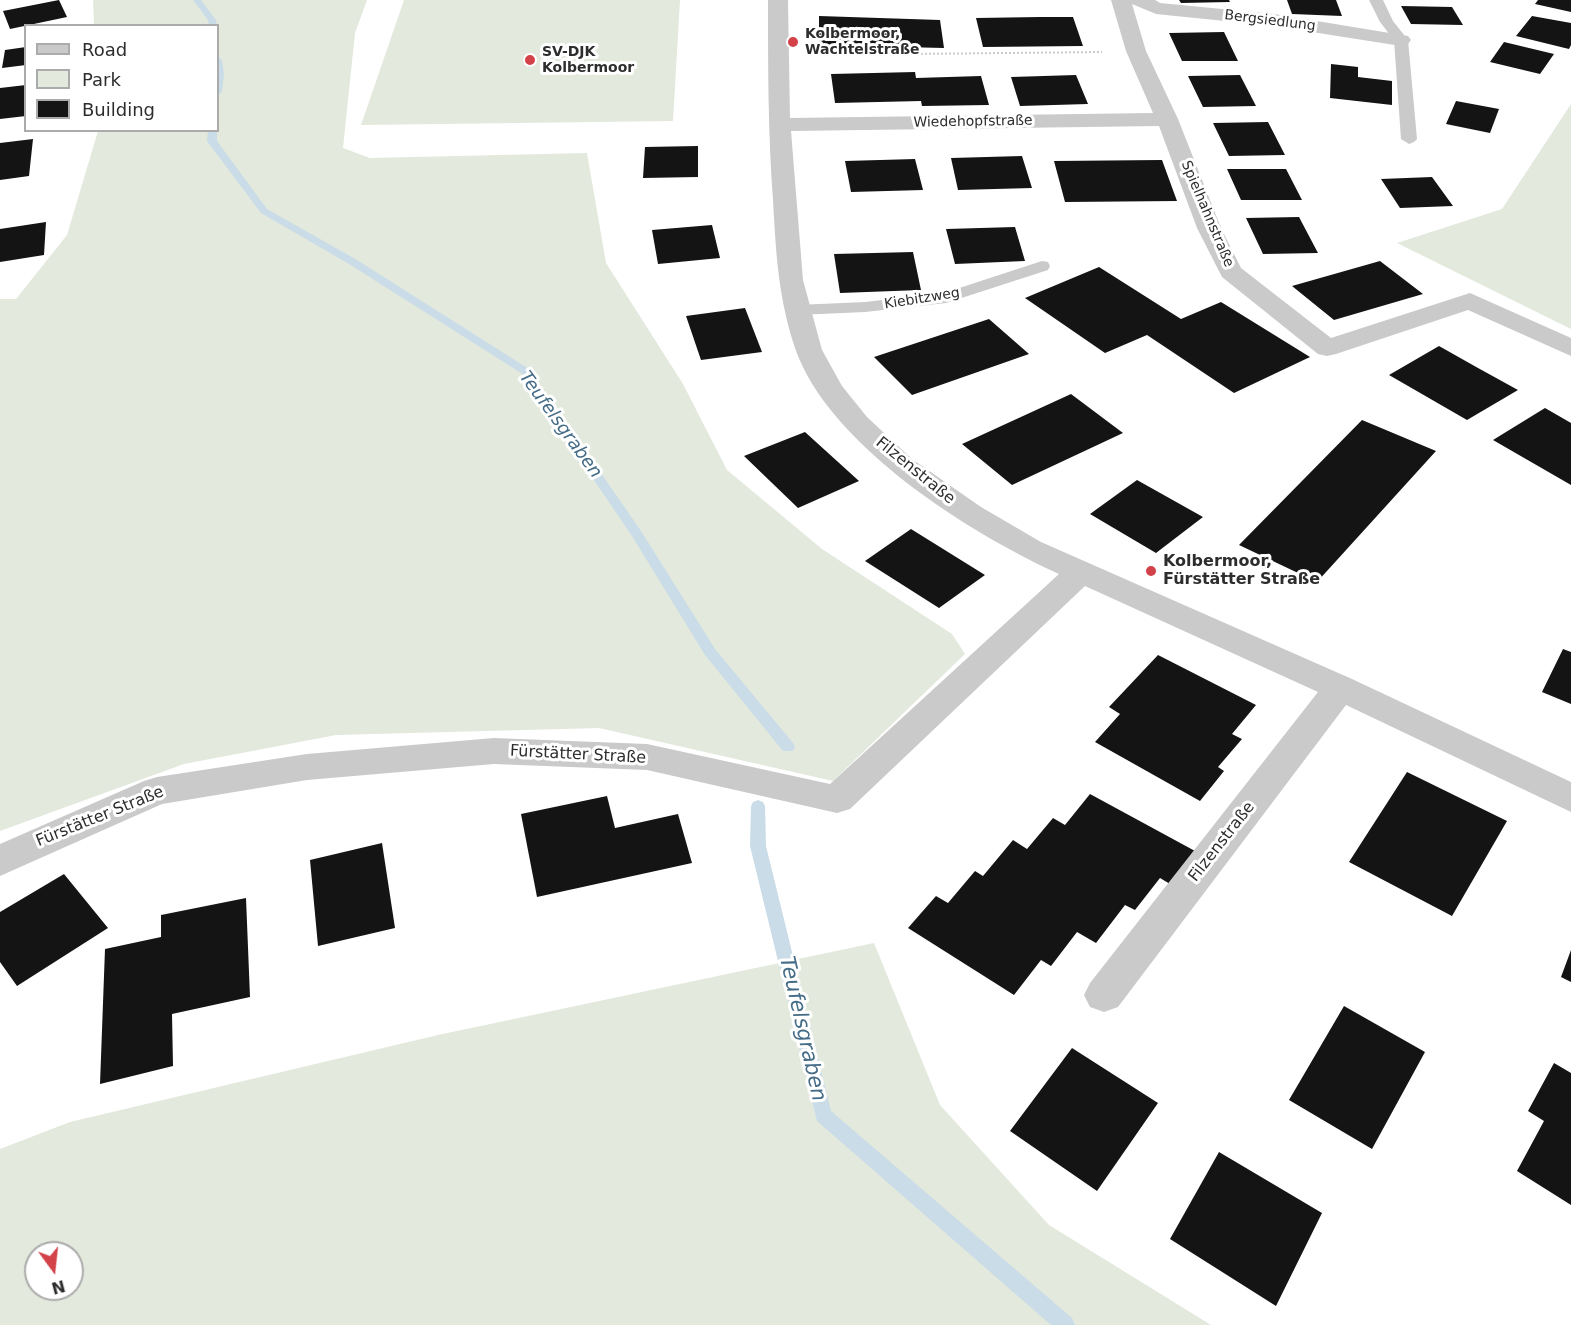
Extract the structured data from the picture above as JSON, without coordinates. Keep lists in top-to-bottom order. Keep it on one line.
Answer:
{"streets":{"street":["Bergsiedlung","Wiedehopfstraße","Spielhahnstraße","Filzenstraße","Fürstätter Straße"],"lane":["Kiebitzweg"]},"crossings":[["Wiedehopfstraße","Spielhahnstraße"],["Wiedehopfstraße","Filzenstraße"],["Kiebitzweg","Filzenstraße"],["Filzenstraße","Fürstätter Straße"]],"water":["Teufelsgraben"],"places":["Kolbermoor, Wachtelstraße","SV-DJK Kolbermoor","Kolbermoor, Fürstätter Straße"],"legend":["Road","Park","Building"],"north":"bottom"}
